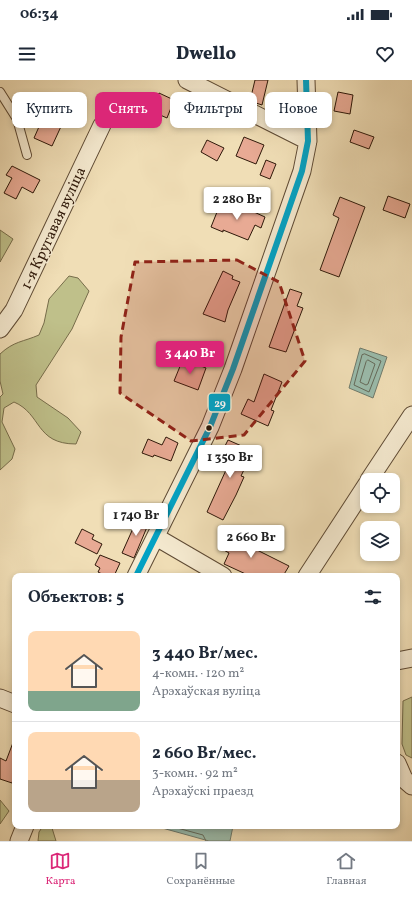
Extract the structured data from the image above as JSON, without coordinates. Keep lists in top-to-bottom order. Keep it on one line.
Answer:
{"streets":{"street":["1-я Кругавая вуліца"]},"lines":["transit line 29"],"page":{"status":"06:34","header":"Dwello","chip":["Купить","Снять","Фильтры","Новое"],"price":["2 280 Br","3 440 Br","1 350 Br","1 740 Br","2 660 Br"],"heading":"Объектов: 5","list":[{"name":"3 440 Br/мес.","note":"4-комн. · 120 m² · Арэхаўская вуліца"},{"name":"2 660 Br/мес.","note":"3-комн. · 92 m² · Арэхаўскі праезд"}],"tabs":["Карта","Сохранённые","Главная"]}}
